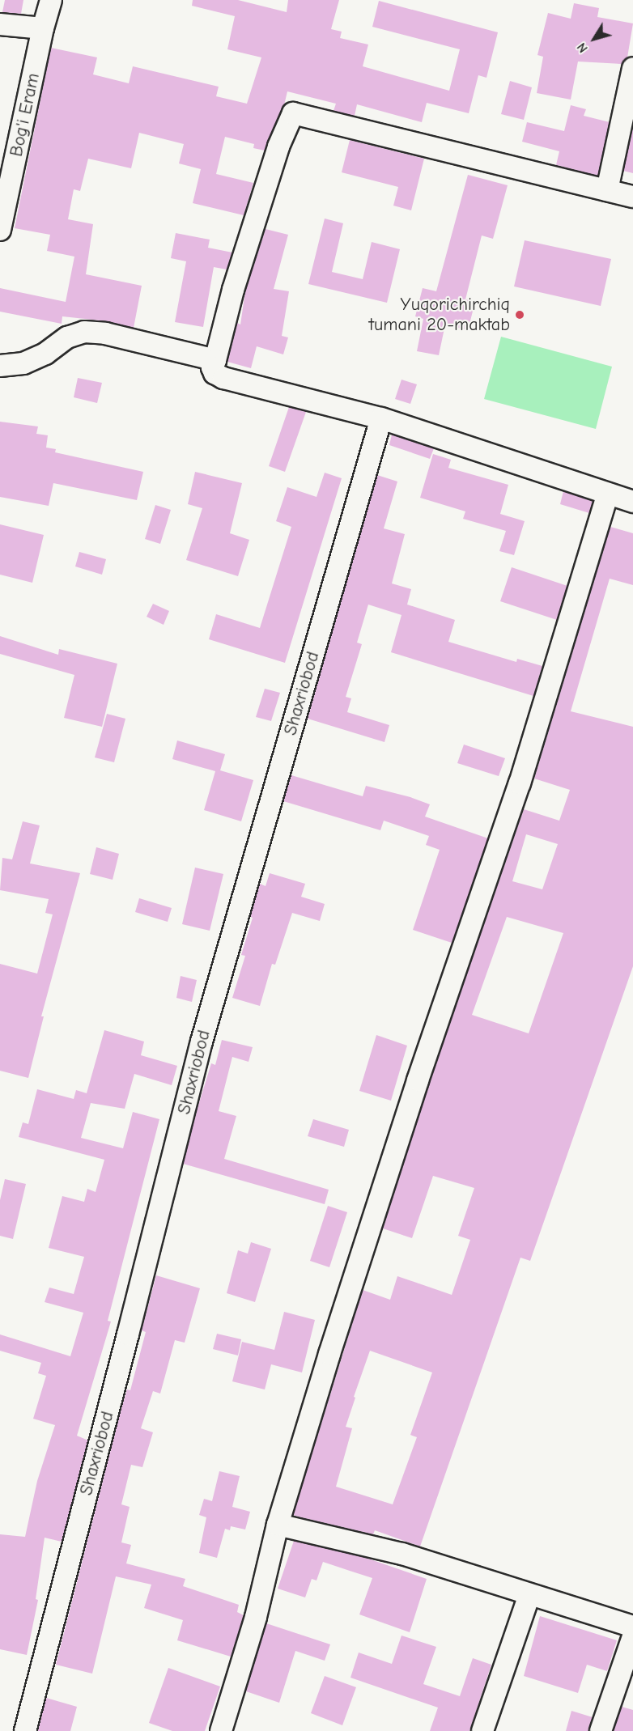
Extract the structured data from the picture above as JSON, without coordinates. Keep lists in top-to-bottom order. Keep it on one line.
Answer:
{"streets":{"street":["Bog'i Eram","Shaxriobod"]},"places":["Yuqorichirchiq tumani 20-maktab"],"north":"bottom left"}
